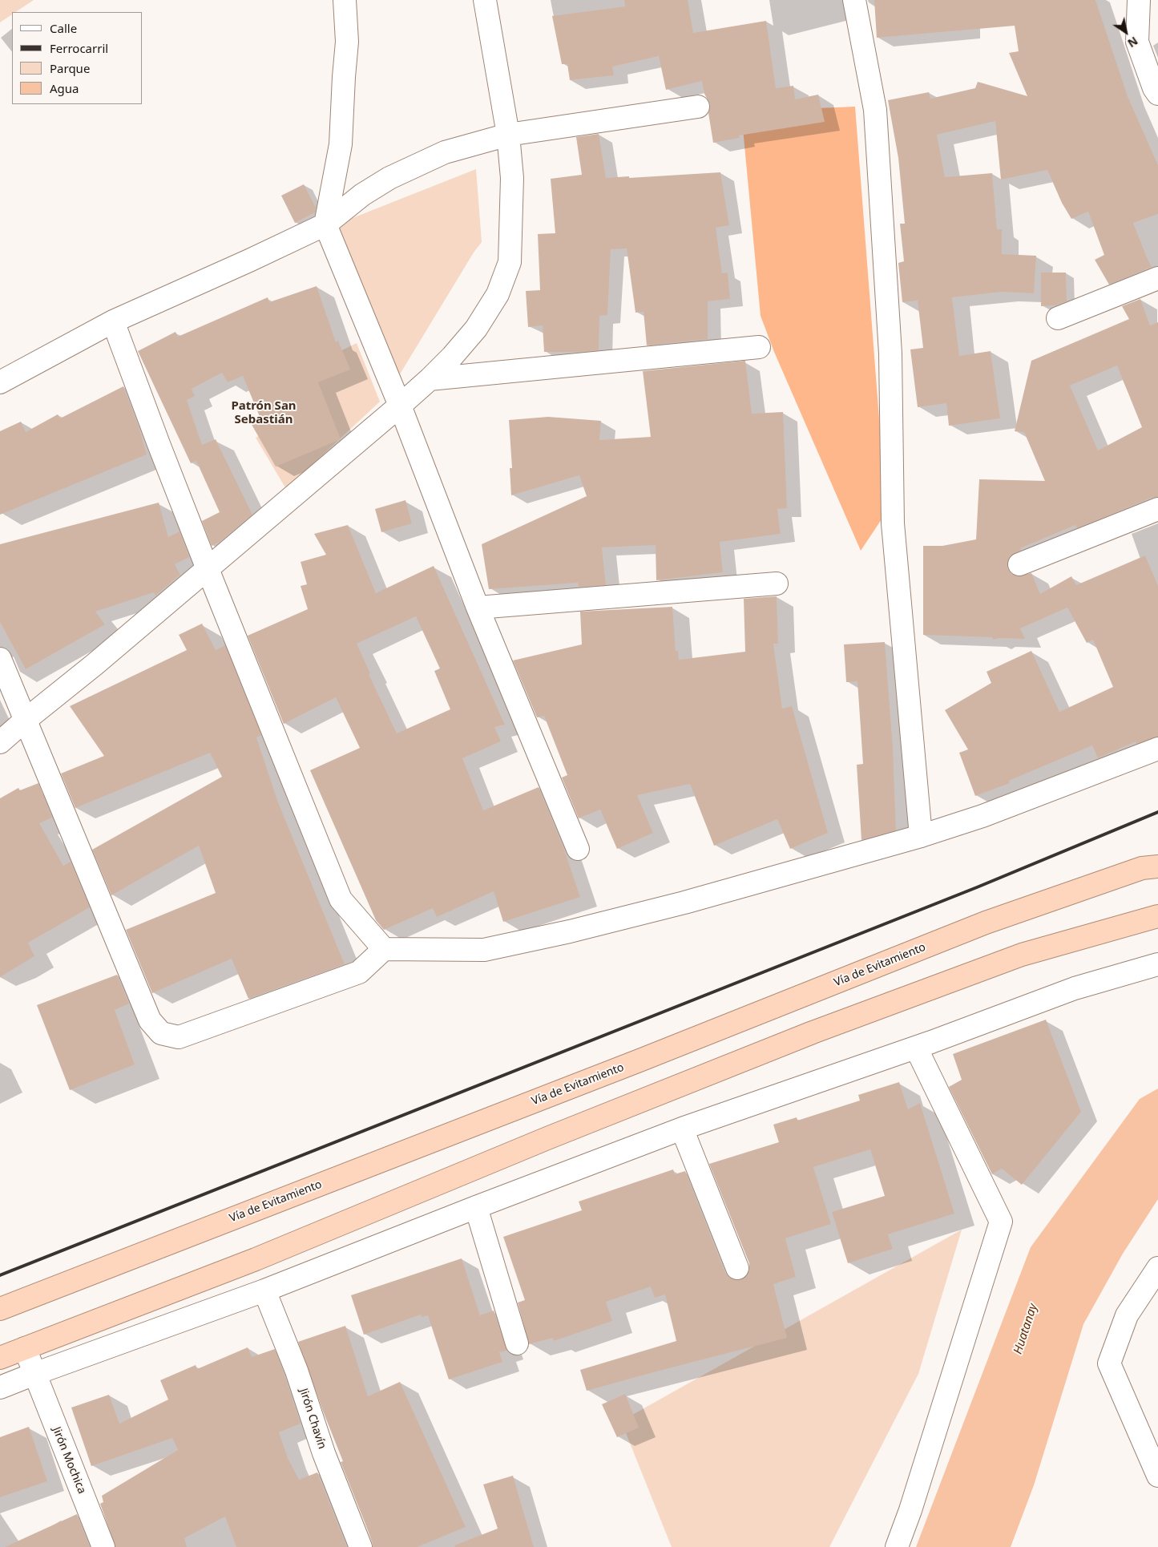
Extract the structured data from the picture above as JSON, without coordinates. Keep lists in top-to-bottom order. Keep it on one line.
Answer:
{"streets":{"highway":["Vía de Evitamiento"],"street":["Jirón Chavín","Jirón Mochica"]},"districts":["Patrón San Sebastián"],"water":["Huatanay"],"legend":["Calle","Ferrocarril","Parque","Agua"],"north":"bottom right"}
